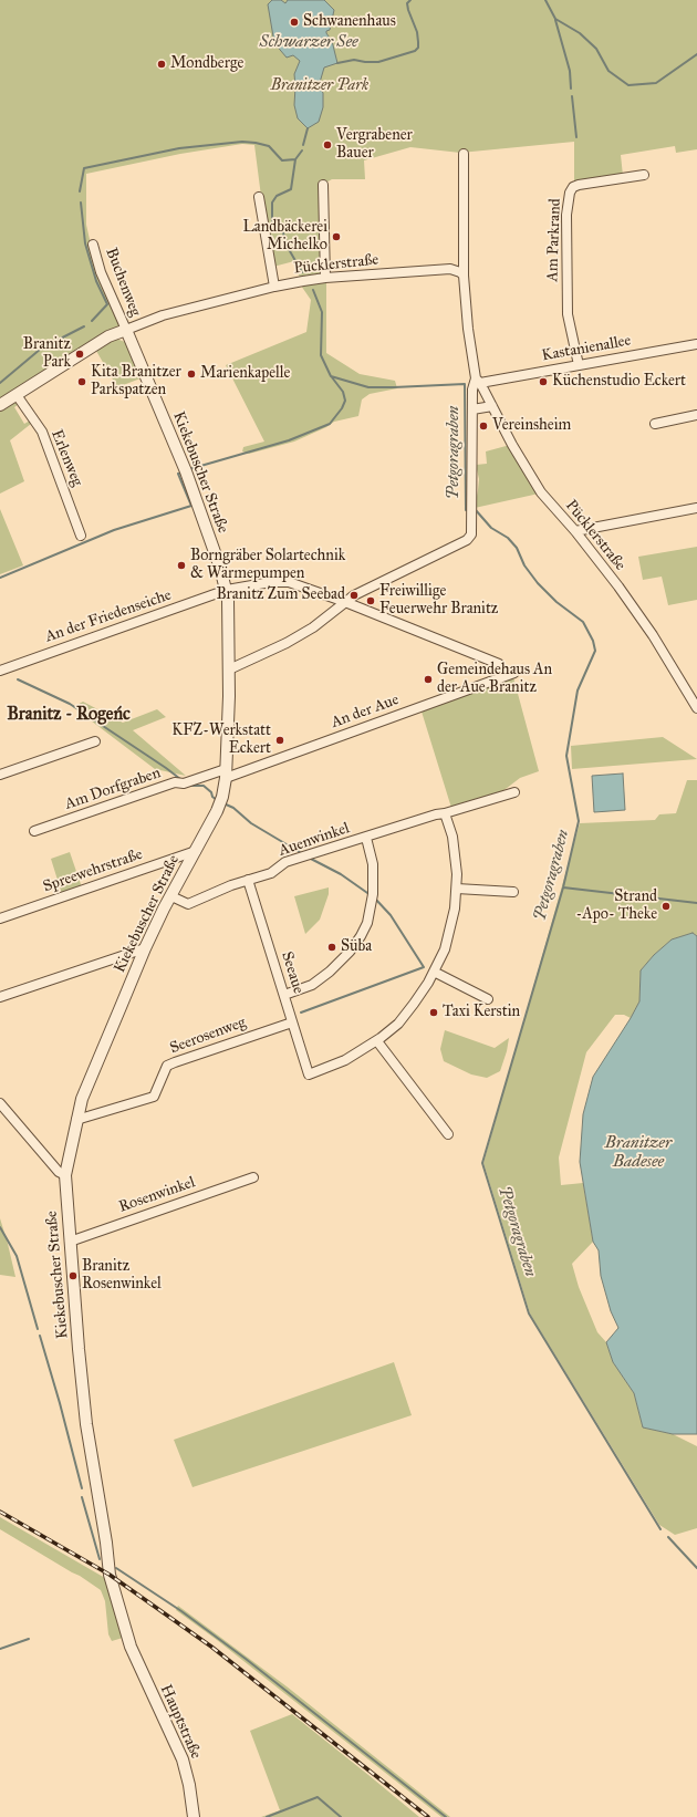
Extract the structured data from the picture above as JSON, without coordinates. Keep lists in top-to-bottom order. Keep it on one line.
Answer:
{"streets":{"street":["Am Parkrand","Pücklerstraße","Buchenweg","Kastanienallee","Erlenweg","Kiekebuscher Straße","An der Friedenseiche","An der Aue","Am Dorfgraben","Auenwinkel","Spreewehrstraße","Seeaue","Seerosenweg","Rosenwinkel","Hauptstraße"]},"crossings":[["Am Parkrand","Kastanienallee"],["Pücklerstraße","Buchenweg"],["Pücklerstraße","Kastanienallee"],["Pücklerstraße","Kiekebuscher Straße"],["Buchenweg","Kiekebuscher Straße"],["Kiekebuscher Straße","An der Friedenseiche"],["Kiekebuscher Straße","An der Aue"],["Kiekebuscher Straße","Am Dorfgraben"],["Kiekebuscher Straße","Auenwinkel"],["Kiekebuscher Straße","Spreewehrstraße"],["Kiekebuscher Straße","Seerosenweg"],["Kiekebuscher Straße","Rosenwinkel"],["Kiekebuscher Straße","Hauptstraße"],["An der Aue","Am Dorfgraben"],["Auenwinkel","Seeaue"],["Seeaue","Seerosenweg"]],"districts":["Branitz - Rogeńc"],"water":["Schwarzer See","Petgoragraben","Branitzer Badesee"],"parks":["Branitzer Park"],"places":["Schwanenhaus","Mondberge","Vergrabener Bauer","Landbäckerei Michelko","Branitz Park","Marienkapelle","Kita Branitzer Parkspatzen","Küchenstudio Eckert","Vereinsheim","Borngräber Solartechnik & Wärmepumpen","Branitz Zum Seebad","Freiwillige Feuerwehr Branitz","Gemeindehaus An der Aue Branitz","KFZ-Werkstatt Eckert","Strand -Apo- Theke","Süba","Taxi Kerstin","Branitz Rosenwinkel"]}
